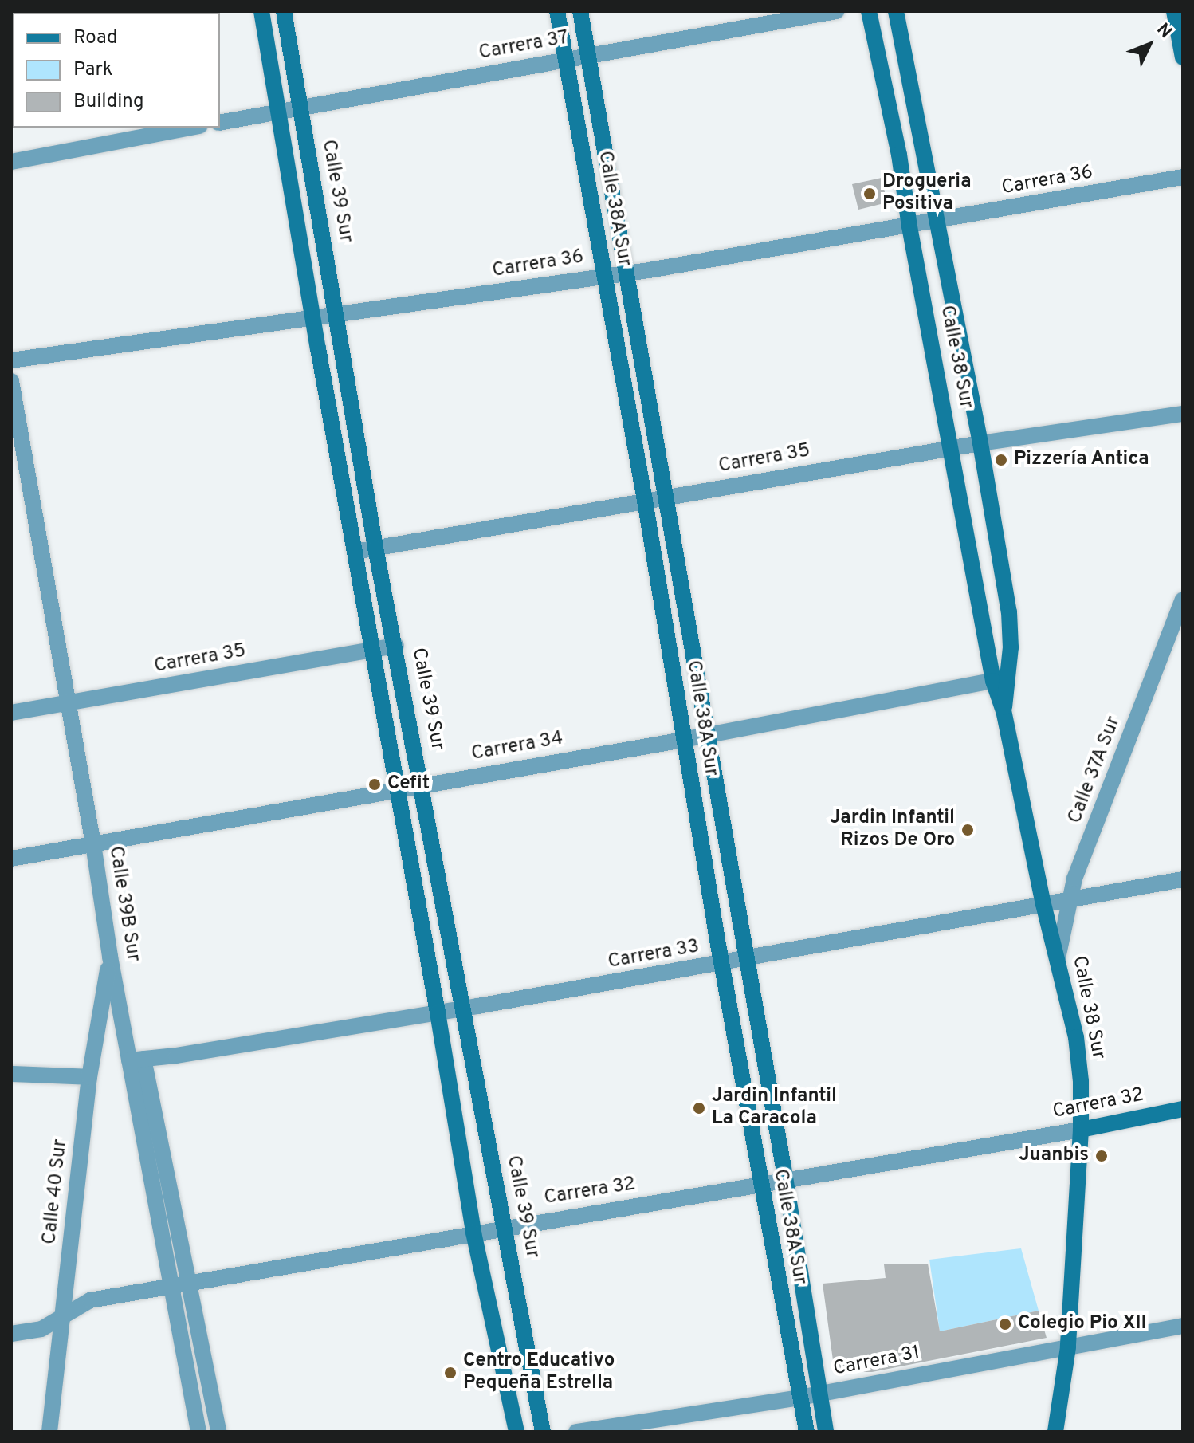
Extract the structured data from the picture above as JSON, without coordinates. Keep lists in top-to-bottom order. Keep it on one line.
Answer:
{"streets":{"street":["Carrera 37","Carrera 36","Calle 39 Sur","Calle 38A Sur","Calle 38 Sur","Carrera 35","Carrera 34","Calle 37A Sur","Calle 39B Sur","Carrera 33","Carrera 32","Calle 40 Sur","Carrera 31"]},"crossings":[["Carrera 37","Calle 39 Sur"],["Carrera 37","Calle 38A Sur"],["Carrera 36","Calle 39 Sur"],["Carrera 36","Calle 38A Sur"],["Carrera 36","Calle 38 Sur"],["Calle 39 Sur","Carrera 35"],["Calle 39 Sur","Carrera 34"],["Calle 39 Sur","Carrera 33"],["Calle 39 Sur","Carrera 32"],["Calle 38A Sur","Carrera 35"],["Calle 38A Sur","Carrera 34"],["Calle 38A Sur","Carrera 33"],["Calle 38A Sur","Carrera 32"],["Calle 38A Sur","Carrera 31"],["Calle 38 Sur","Carrera 35"],["Calle 38 Sur","Carrera 34"],["Calle 38 Sur","Calle 37A Sur"],["Calle 38 Sur","Carrera 33"],["Calle 38 Sur","Carrera 32"],["Calle 38 Sur","Carrera 31"],["Carrera 35","Calle 39B Sur"],["Carrera 34","Calle 39B Sur"],["Calle 37A Sur","Carrera 33"],["Calle 39B Sur","Carrera 33"],["Calle 39B Sur","Carrera 32"],["Calle 39B Sur","Calle 40 Sur"],["Carrera 32","Calle 40 Sur"]],"places":["Drogueria Positiva","Pizzería Antica","Cefit","Jardin Infantil Rizos De Oro","Jardin Infantil La Caracola","Juanbis","Colegio Pio XII","Centro Educativo Pequeña Estrella"],"legend":["Road","Park","Building"],"north":"top right"}
